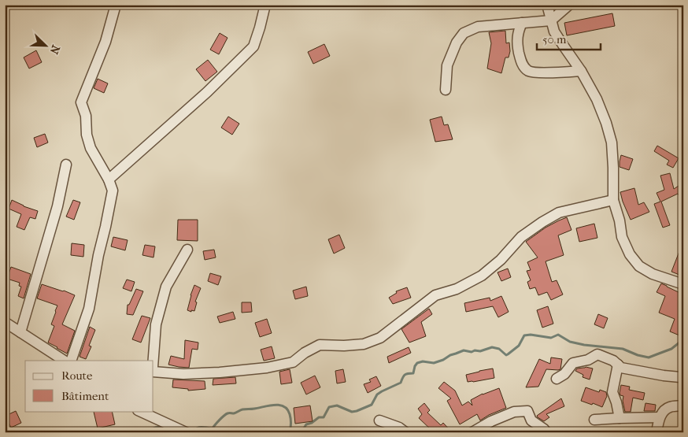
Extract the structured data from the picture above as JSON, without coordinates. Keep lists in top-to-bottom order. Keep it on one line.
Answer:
{"legend":["Route","Bâtiment"],"scale_bar":"50 m","north":"bottom right"}
